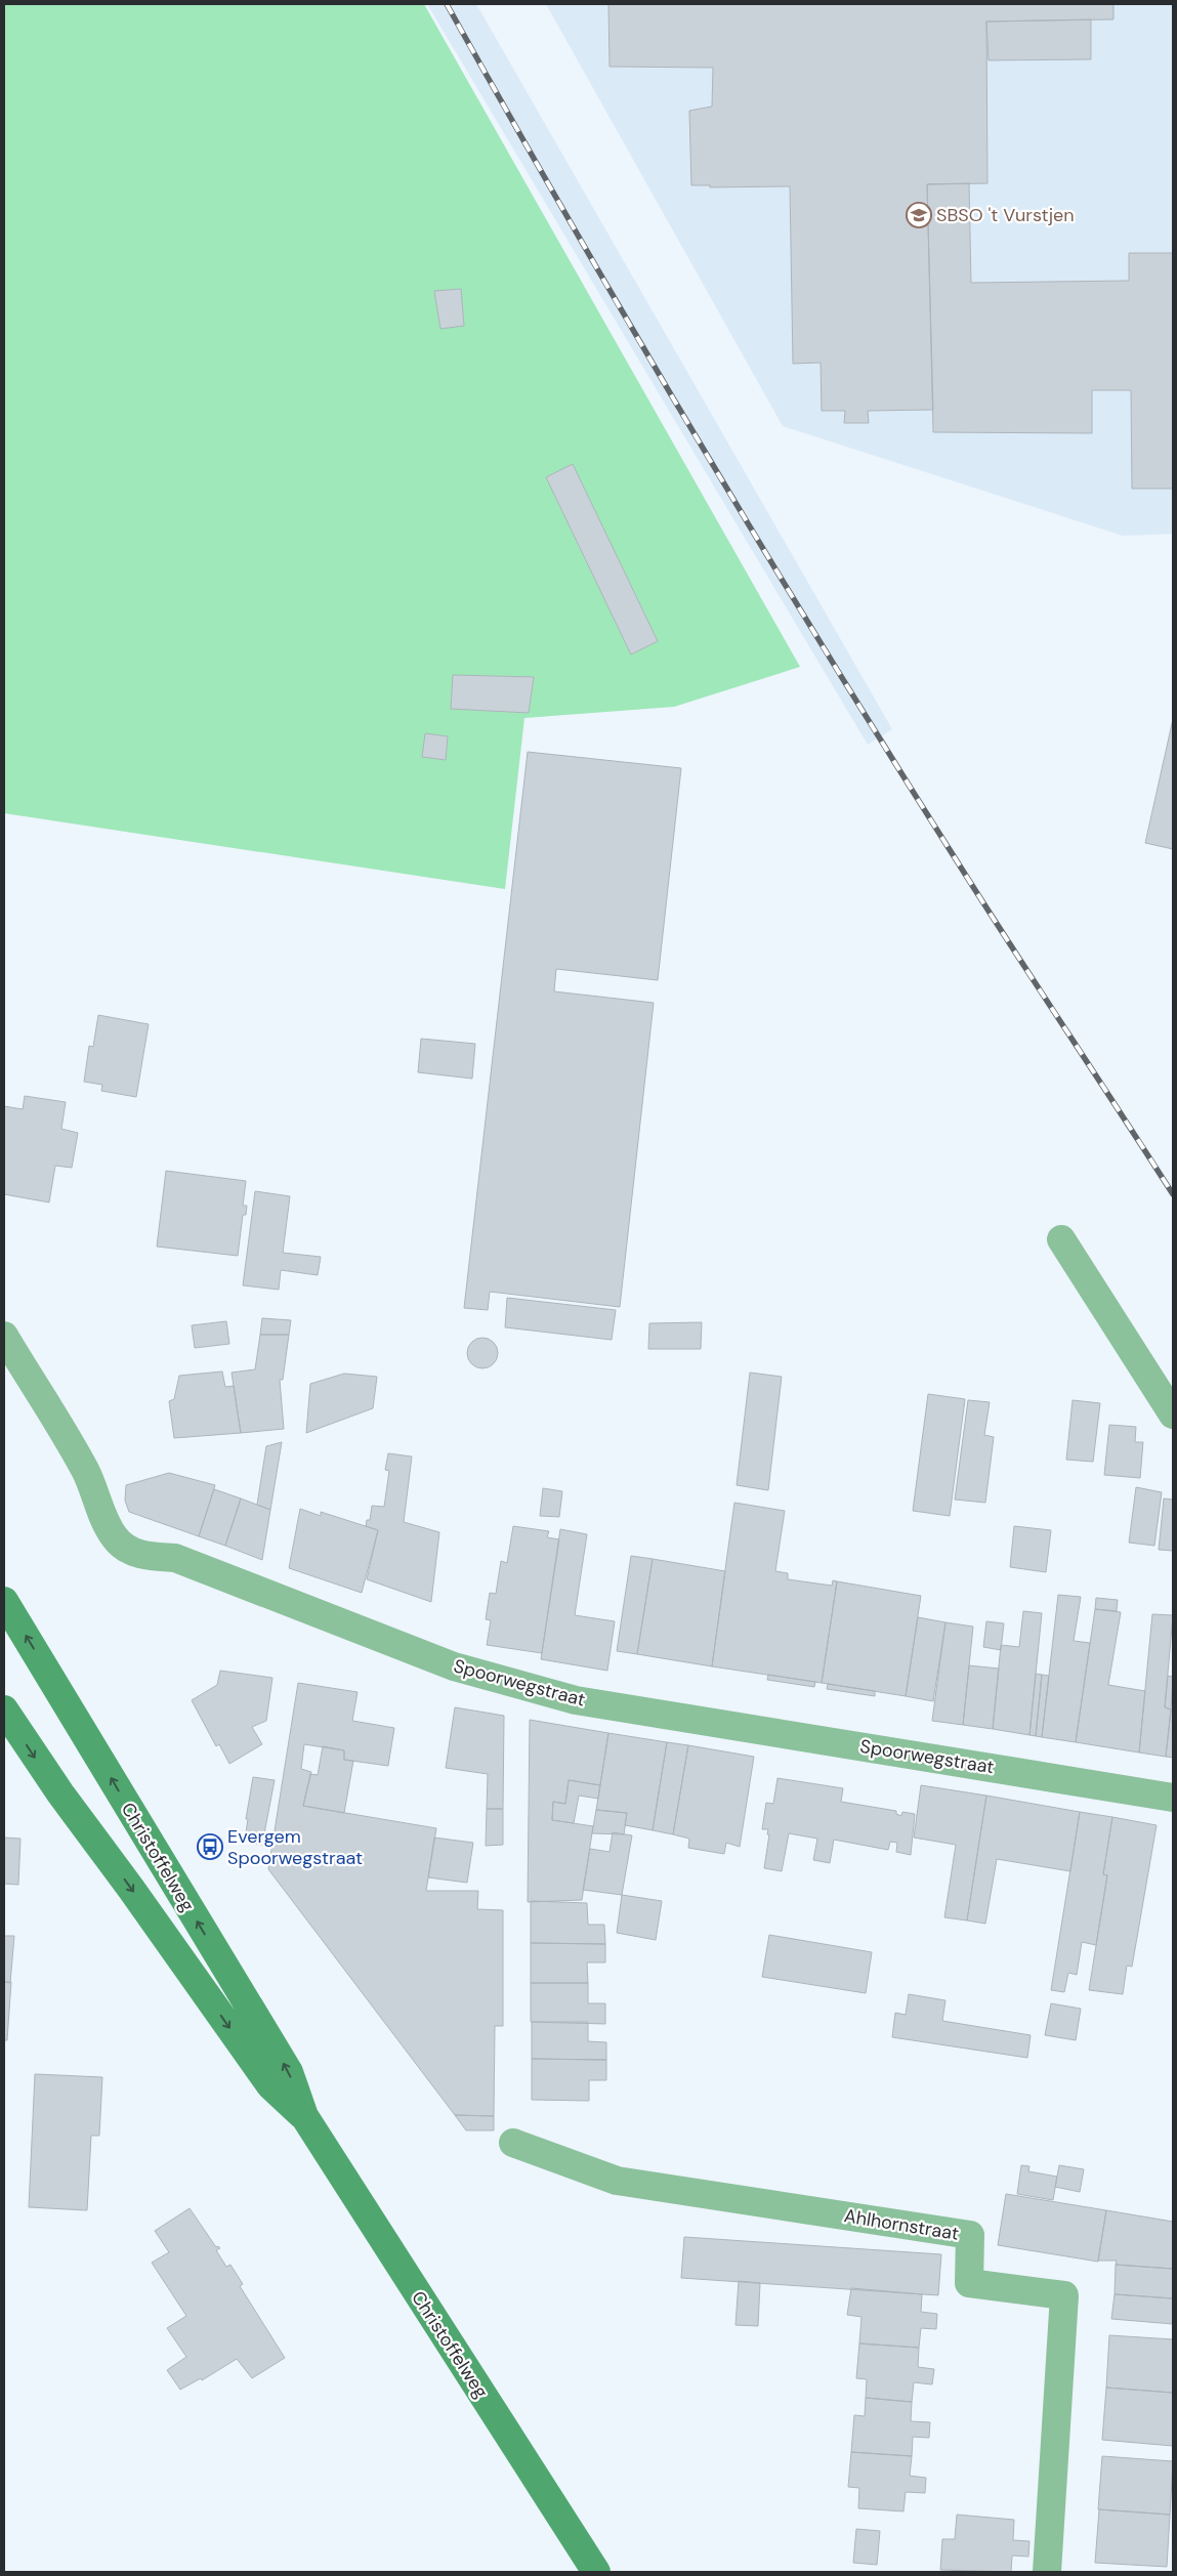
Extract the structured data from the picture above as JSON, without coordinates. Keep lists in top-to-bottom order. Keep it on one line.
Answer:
{"streets":{"main road":["Christoffelweg"],"street":["Spoorwegstraat","Ahlhornstraat"]},"places":{"school or university":["SBSO 't Vurstjen"],"bus stop":["Evergem Spoorwegstraat"]}}
